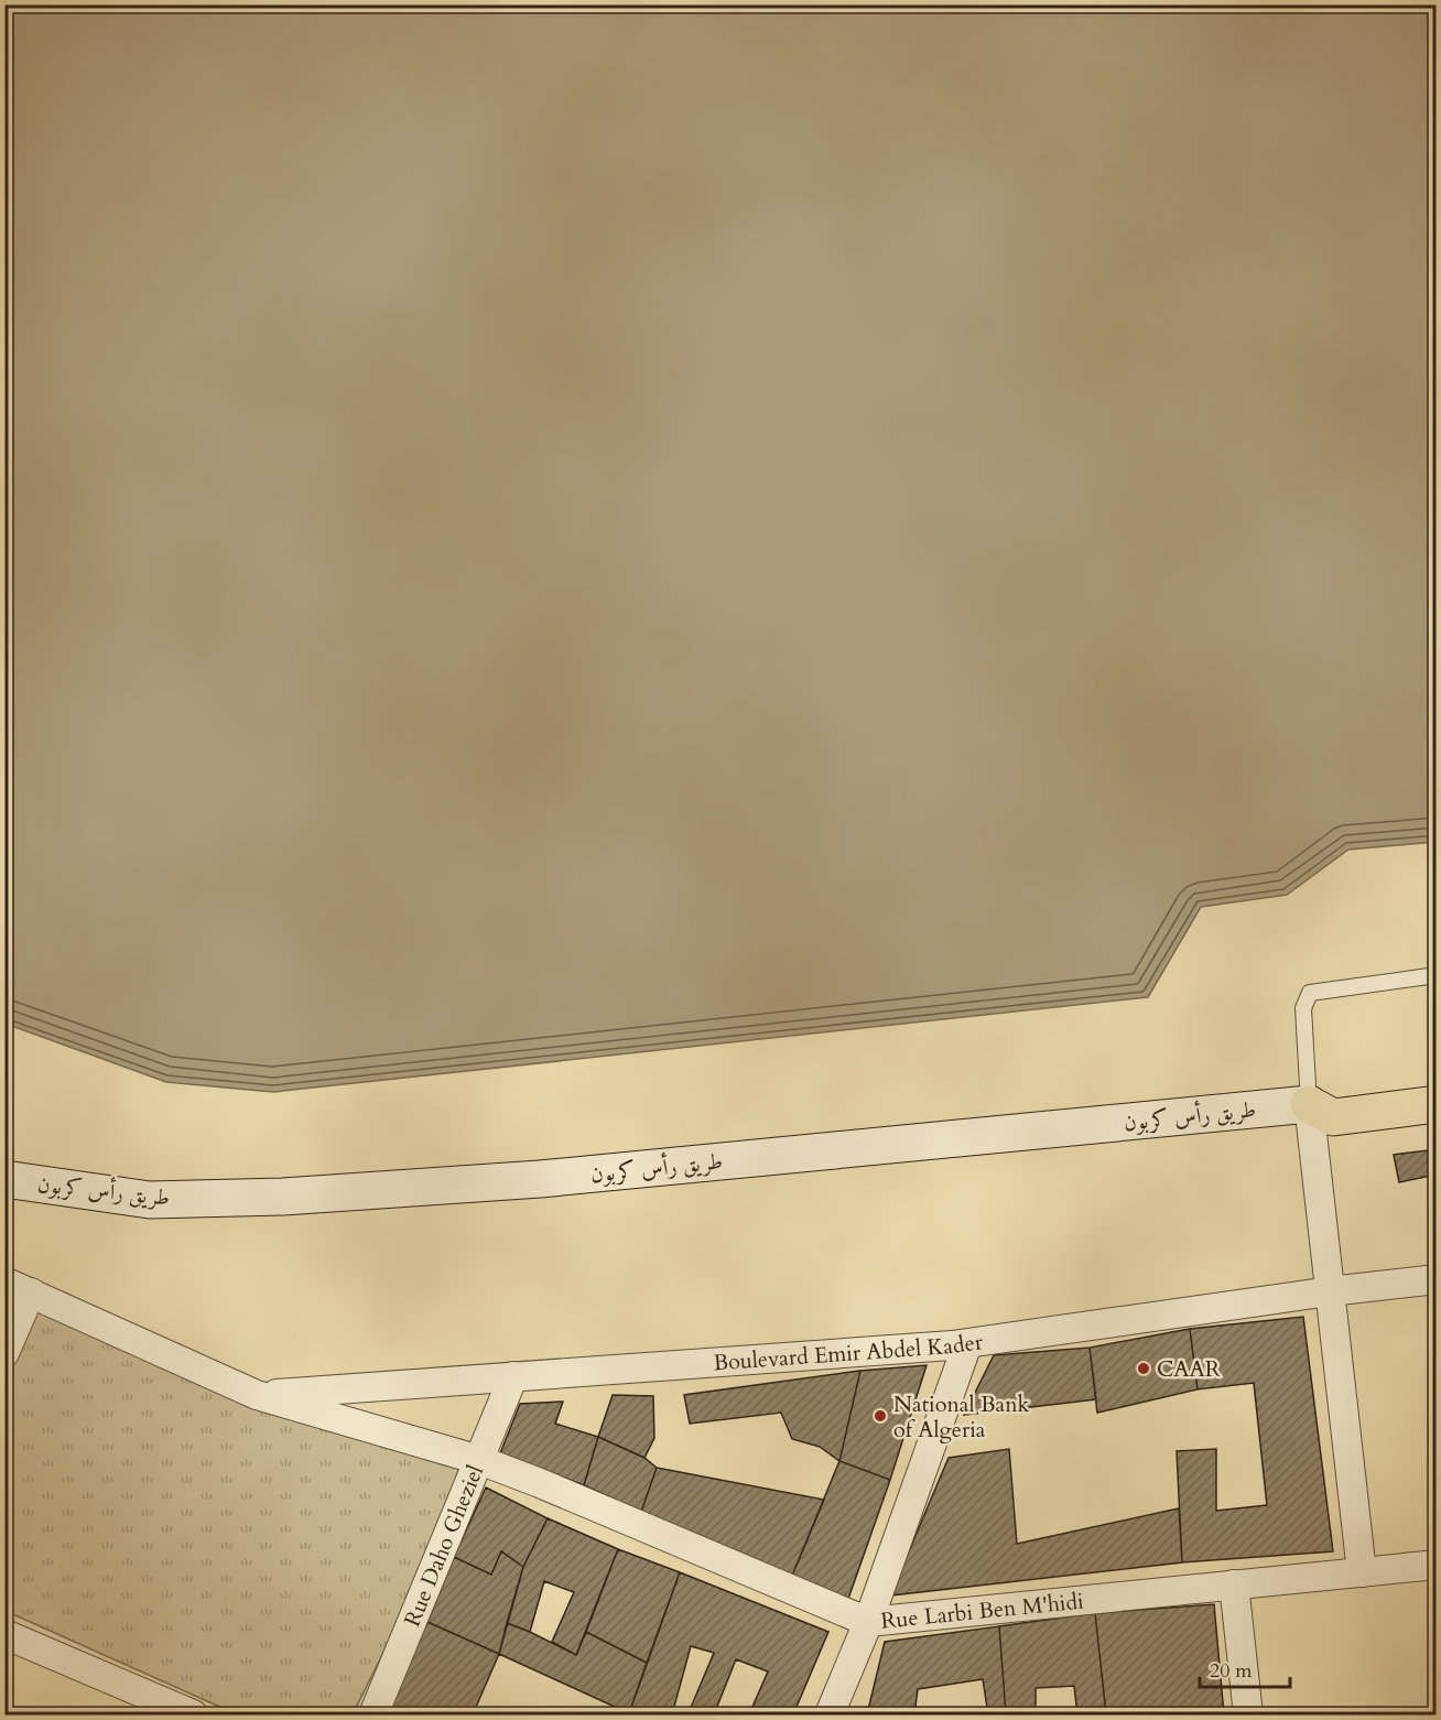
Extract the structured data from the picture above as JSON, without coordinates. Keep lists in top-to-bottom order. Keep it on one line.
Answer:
{"streets":{"main road":["طريق رأس كربون"],"street":["Boulevard Emir Abdel Kader","Rue Daho Gheziel","Rue Larbi Ben M'hidi"]},"crossings":[["Boulevard Emir Abdel Kader","Rue Daho Gheziel"],["Boulevard Emir Abdel Kader","Rue Larbi Ben M'hidi"],["Rue Daho Gheziel","Rue Larbi Ben M'hidi"]],"places":["CAAR","National Bank of Algeria"],"scale_bar":"20 m"}
